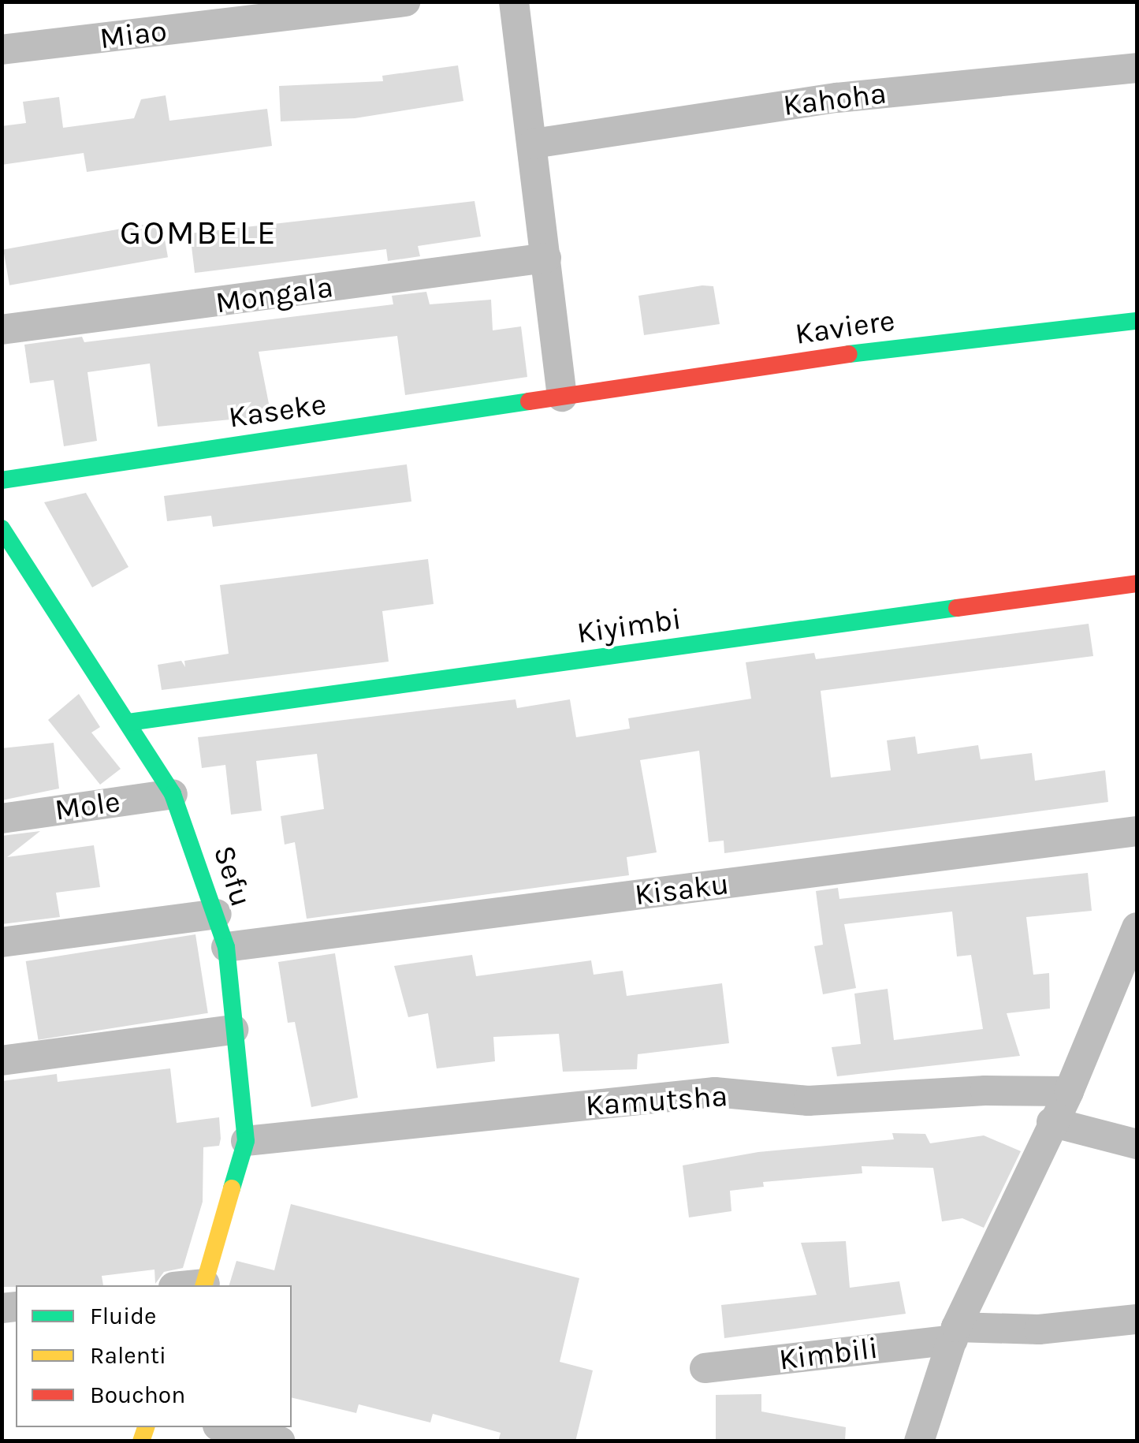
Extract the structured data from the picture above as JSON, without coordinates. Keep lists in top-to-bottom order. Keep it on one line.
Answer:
{"streets":{"street":["Miao","Kahoha","Mongala","Kaviere","Kaseke","Kiyimbi","Mole","Sefu","Kisaku","Kamutsha","Kimbili"]},"crossings":[["Kaviere","Kaseke"],["Kiyimbi","Sefu"],["Mole","Sefu"],["Sefu","Kisaku"],["Sefu","Kamutsha"]],"districts":["GOMBELE"],"legend":["Fluide","Ralenti","Bouchon"]}
